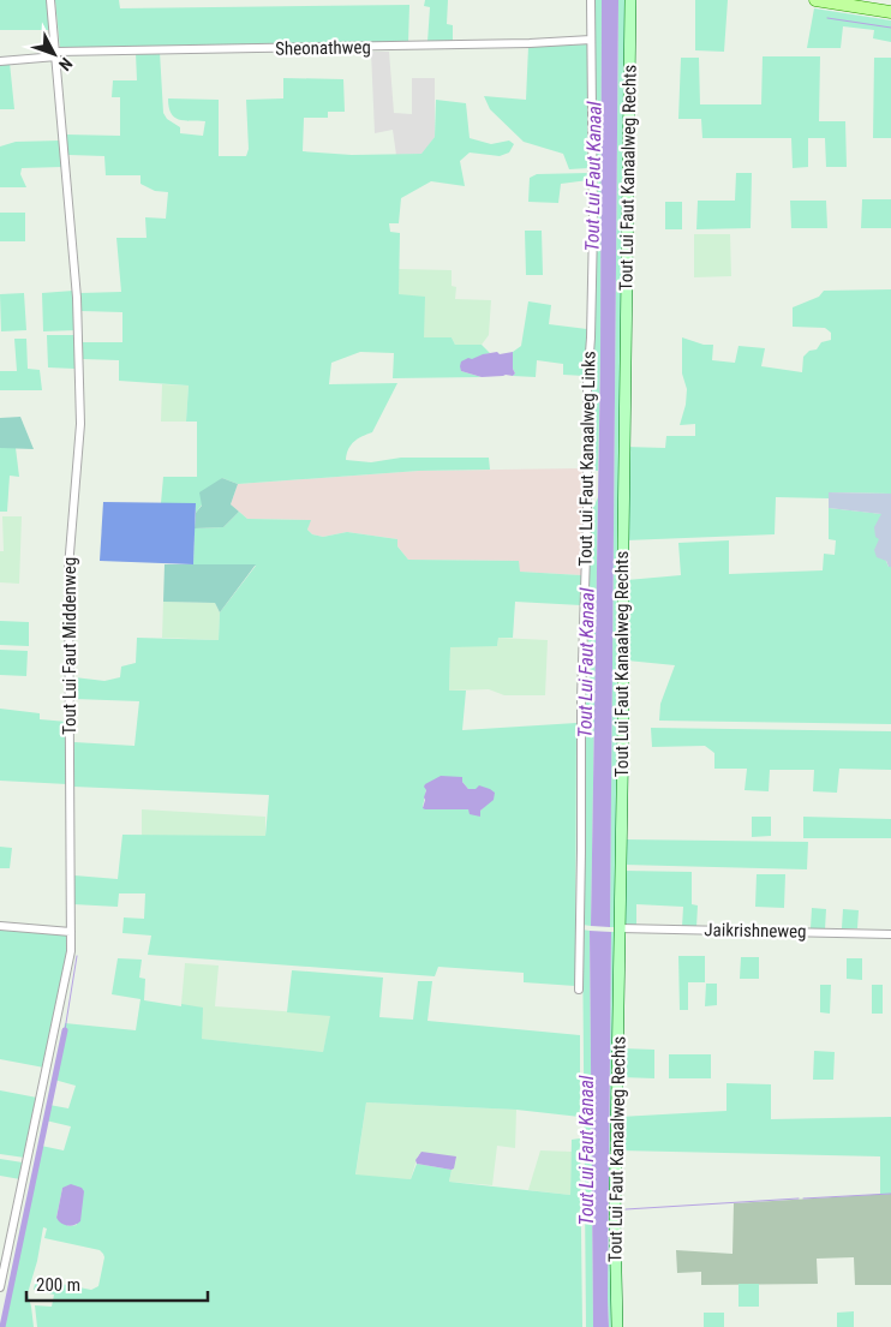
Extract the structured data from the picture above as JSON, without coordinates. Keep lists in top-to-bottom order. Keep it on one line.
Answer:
{"streets":{"street":["Sheonathweg","Tout Lui Faut Kanaalweg Rechts","Tout Lui Faut Kanaalweg Links","Tout Lui Faut Middenweg","Jaikrishneweg"]},"crossings":[["Sheonathweg","Tout Lui Faut Kanaalweg Links"],["Sheonathweg","Tout Lui Faut Middenweg"],["Tout Lui Faut Kanaalweg Rechts","Jaikrishneweg"]],"water":["Tout Lui Faut Kanaal"],"scale_bar":"200 m","north":"bottom right"}
